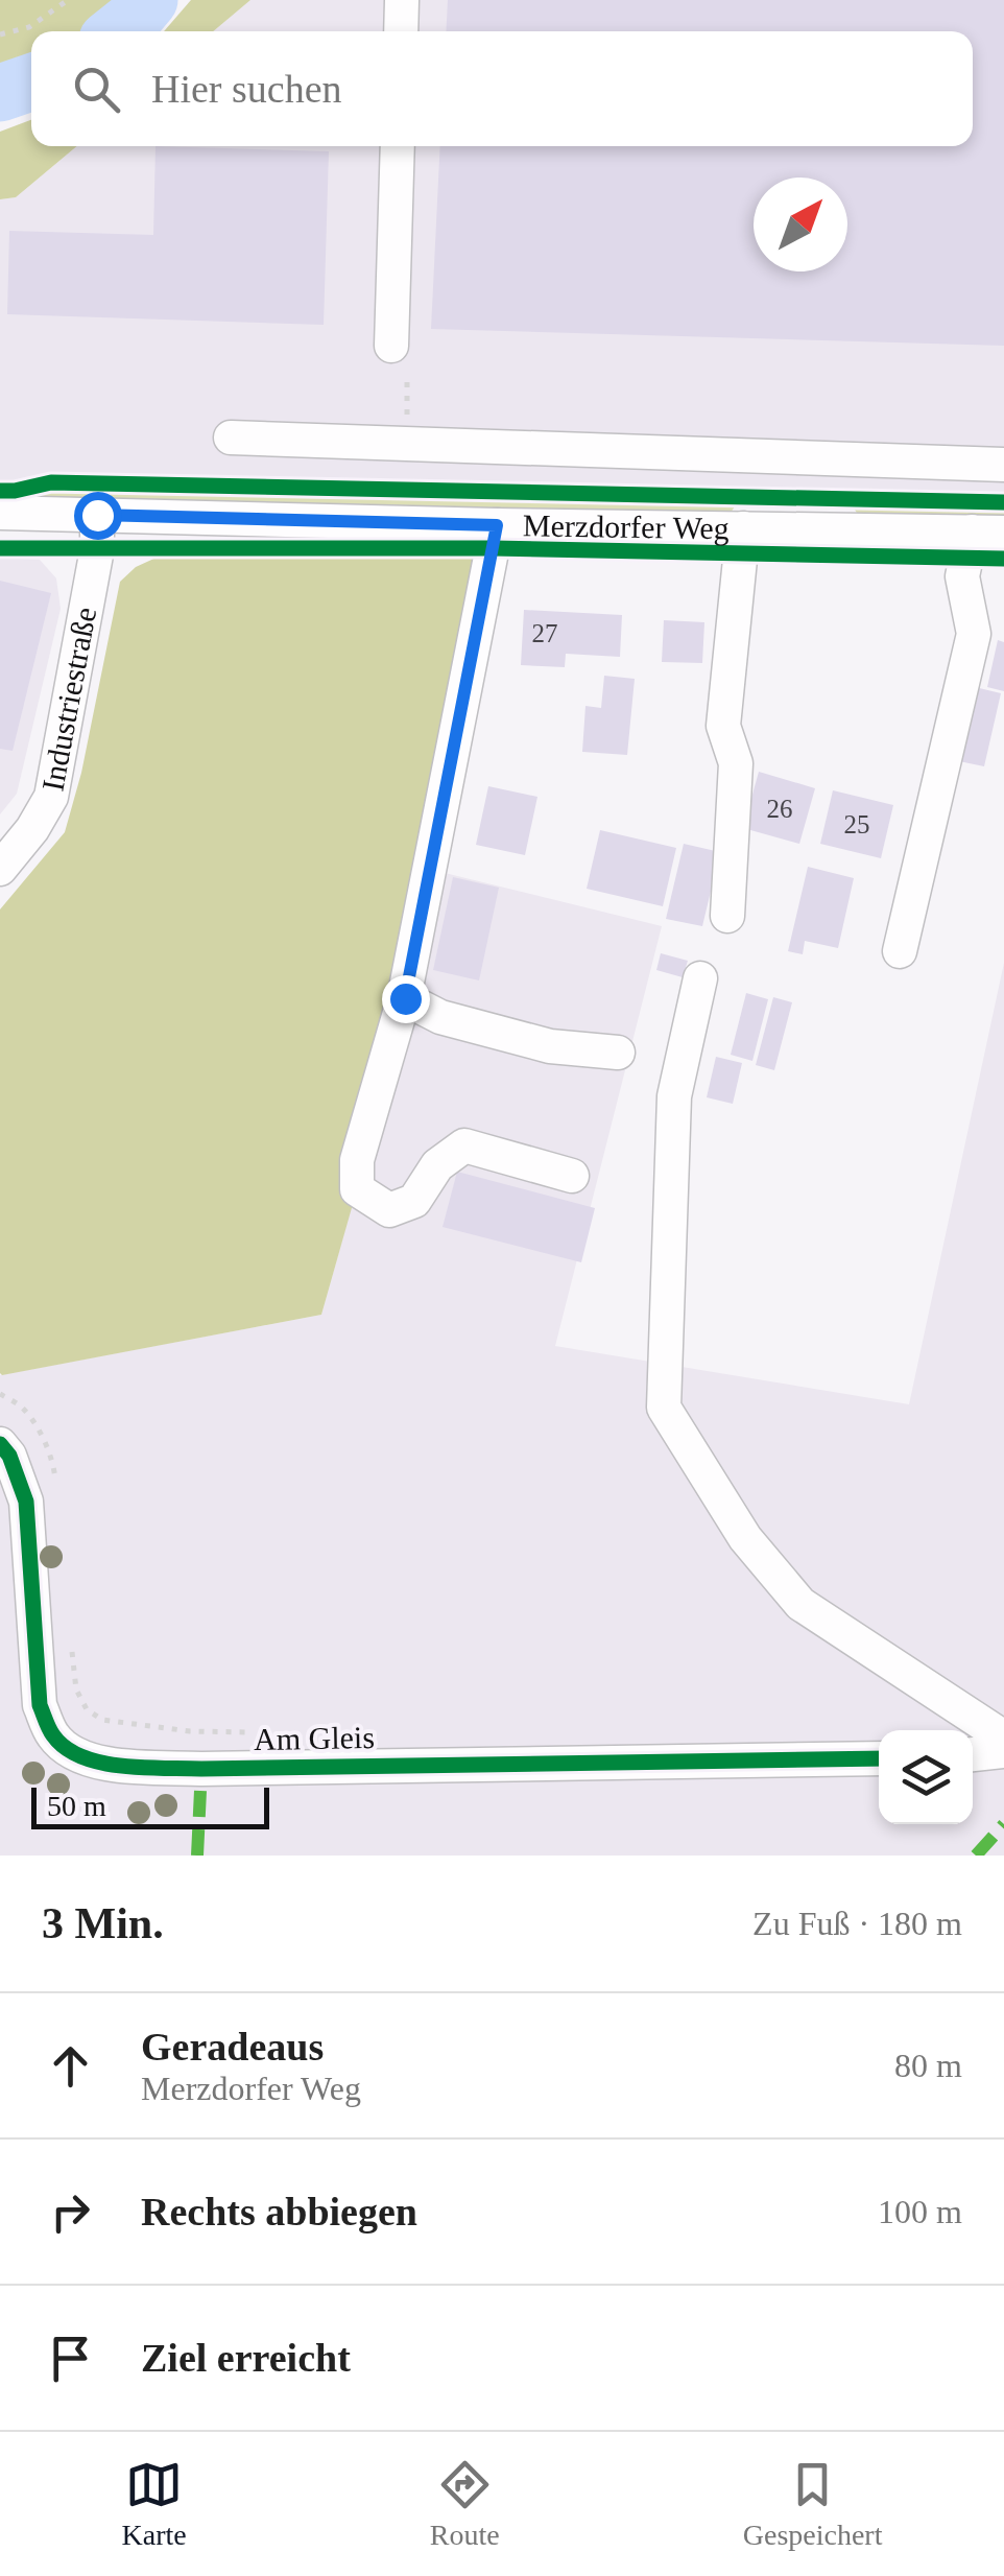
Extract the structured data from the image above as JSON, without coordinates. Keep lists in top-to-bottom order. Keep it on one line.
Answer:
{"streets":{"street":["Merzdorfer Weg","Industriestraße","Am Gleis"]},"crossings":[["Merzdorfer Weg","Industriestraße"]],"house_numbers":["27","26","25"],"scale_bar":"50 m","north":"top right","page":{"search":"Hier suchen","scale":"50 m","heading":["3 Min.","Zu Fuß · 180 m"],"list":[["Geradeaus","Merzdorfer Weg","80 m"],["Rechts abbiegen","100 m"],"Ziel erreicht"],"nav":["Karte","Route","Gespeichert"]}}
